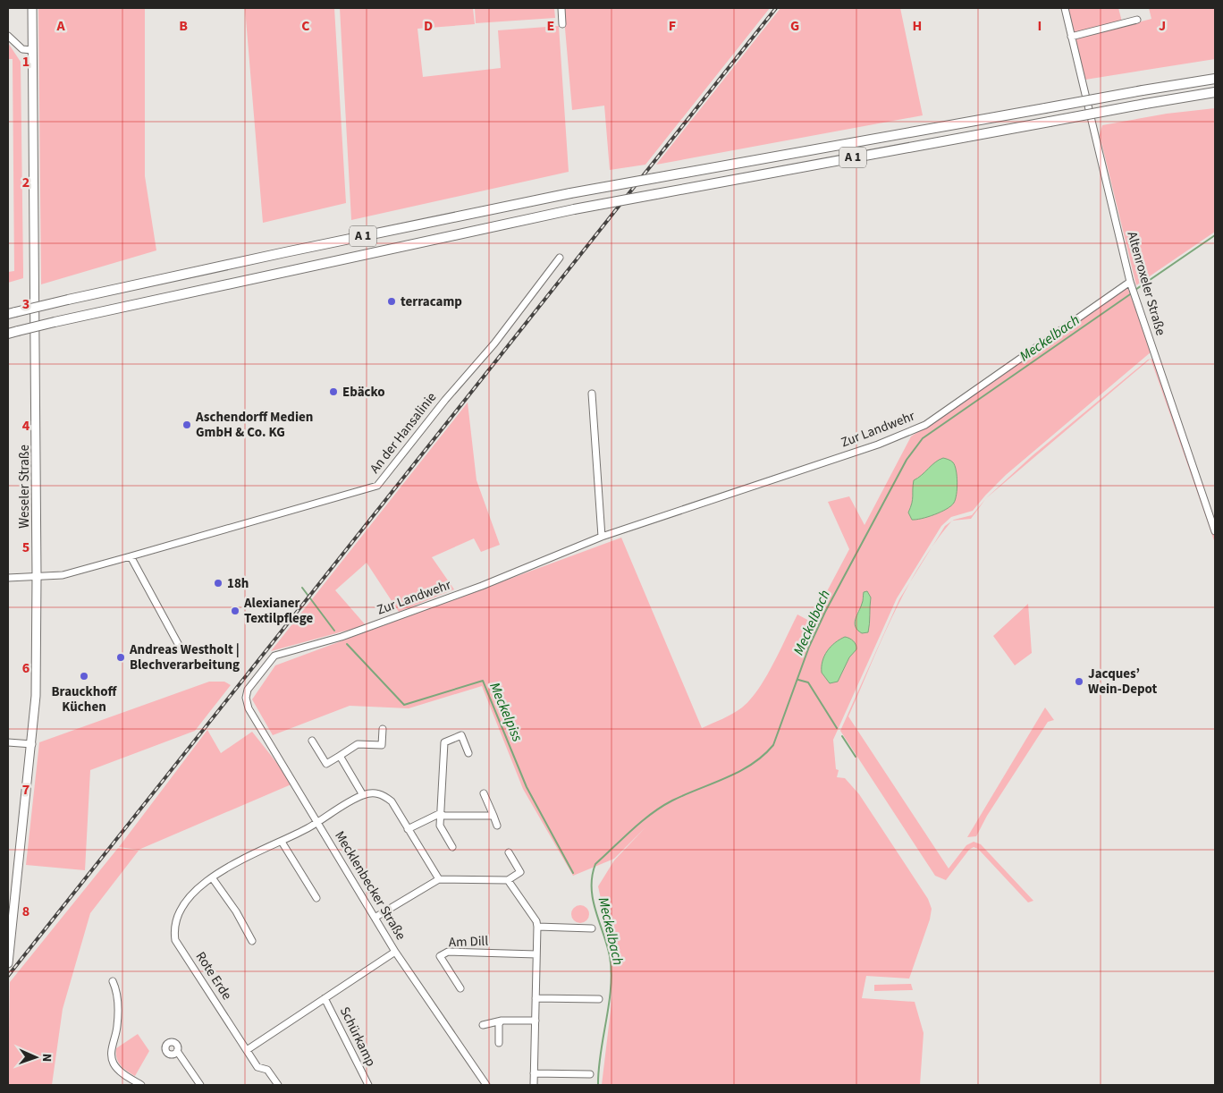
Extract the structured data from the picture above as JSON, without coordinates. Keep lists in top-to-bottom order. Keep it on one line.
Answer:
{"streets":{"highway":["A 1"],"main road":["Weseler Straße"],"street":["Altenroxeler Straße","Zur Landwehr","An der Hansalinie","Mecklenbecker Straße","Am Dill","Rote Erde","Schürkamp"]},"crossings":[["Altenroxeler Straße","Zur Landwehr"],["Zur Landwehr","Mecklenbecker Straße"],["An der Hansalinie","Weseler Straße"],["Mecklenbecker Straße","Rote Erde"],["Mecklenbecker Straße","Schürkamp"],["Rote Erde","Schürkamp"]],"water":["Meckelbach","Meckelpiss"],"places":["terracamp","Ebäcko","Aschendorff Medien GmbH & Co. KG","18h","Alexianer Textilpflege","Andreas Westholt | Blechverarbeitung","Brauckhoff Küchen","Jacques’ Wein-Depot"],"north":"right","grid":{"columns":["A","B","C","D","E","F","G","H","I","J"],"rows":["1","2","3","4","5","6","7","8"]}}
